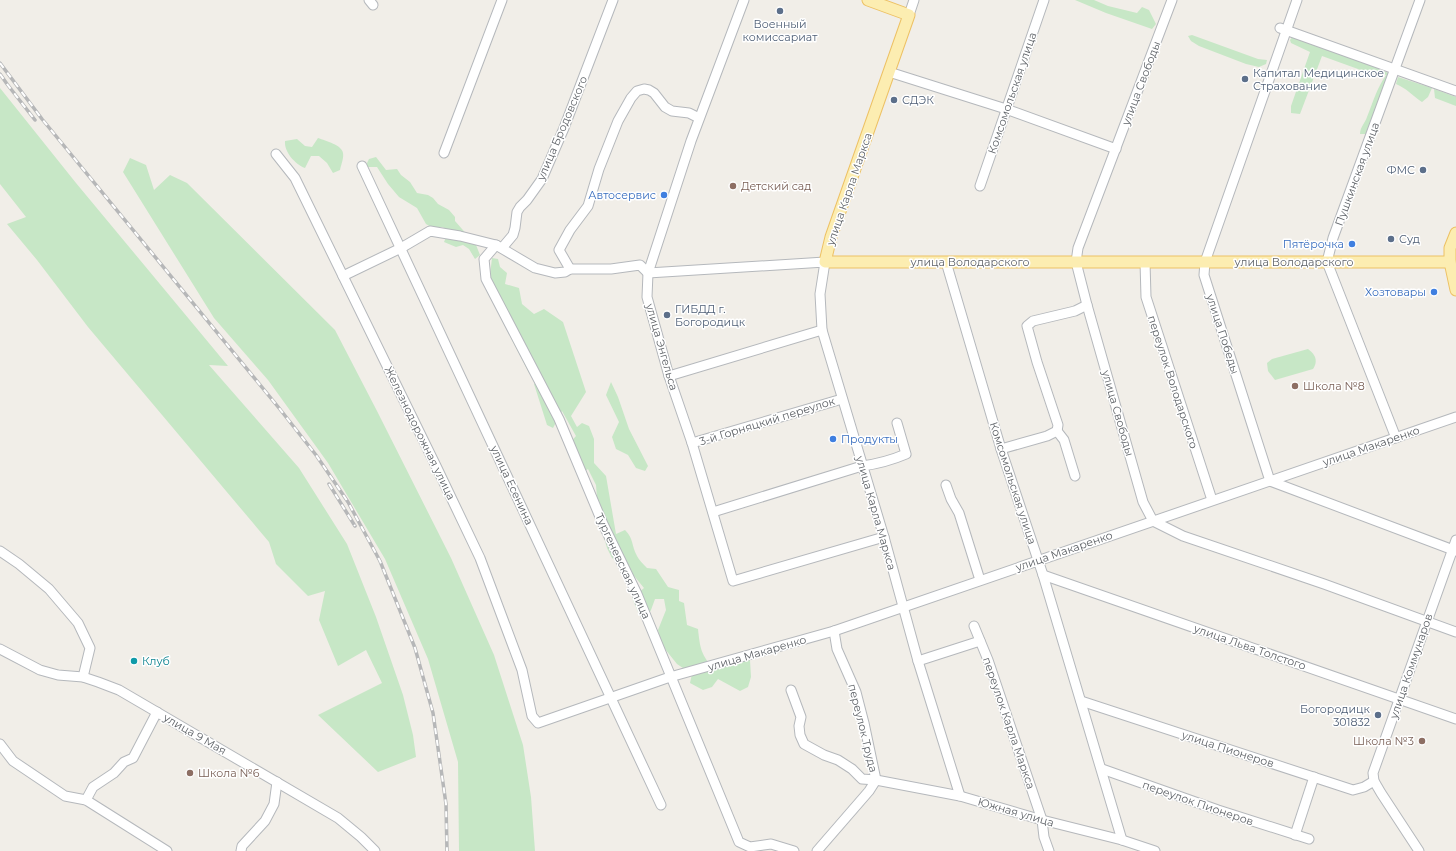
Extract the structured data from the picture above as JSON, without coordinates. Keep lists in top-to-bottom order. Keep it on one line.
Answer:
{"streets":{"main road":["улица Карла Маркса","улица Володарского"],"street":["улица Свободы","Комсомольская улица","улица Бродовского","Пушкинская улица","улица Победы","улица Энгельса","переулок Володарского","3-й Горняцкий переулок","Железнодорожная улица","улица Макаренко","улица Есенина","Тургеневская улица","улица Льва Толстого","улица Коммунаров","переулок Карла Маркса","переулок Труда","улица 9 Мая","улица Пионеров","переулок Пионеров","Южная улица"]},"crossings":[["улица Свободы","улица Володарского"],["улица Свободы","улица Макаренко"],["Комсомольская улица","улица Володарского"],["Комсомольская улица","улица Макаренко"],["Комсомольская улица","улица Льва Толстого"],["Комсомольская улица","улица Пионеров"],["Комсомольская улица","переулок Пионеров"],["Комсомольская улица","Южная улица"],["улица Бродовского","улица Володарского"],["улица Бродовского","Тургеневская улица"],["Пушкинская улица","улица Володарского"],["улица Карла Маркса","улица Володарского"],["улица Карла Маркса","улица Энгельса"],["улица Карла Маркса","3-й Горняцкий переулок"],["улица Карла Маркса","улица Макаренко"],["улица Карла Маркса","Южная улица"],["улица Володарского","улица Победы"],["улица Володарского","улица Энгельса"],["улица Володарского","переулок Володарского"],["улица Володарского","Железнодорожная улица"],["улица Володарского","улица Есенина"],["улица Володарского","Тургеневская улица"],["улица Победы","улица Макаренко"],["улица Энгельса","3-й Горняцкий переулок"],["переулок Володарского","улица Макаренко"],["Железнодорожная улица","улица Макаренко"],["улица Макаренко","улица Есенина"],["улица Макаренко","Тургеневская улица"],["улица Макаренко","переулок Труда"],["улица Льва Толстого","улица Коммунаров"],["улица Коммунаров","улица Пионеров"],["переулок Карла Маркса","Южная улица"],["переулок Труда","Южная улица"]],"places":["Военный комиссариат","Капитал Медицинское Страхование","СДЭК","ФМС","Детский сад","Автосервис","Суд","Пятёрочка","Хозтовары","ГИБДД г. Богородицк","Школа №8","Продукты","Клуб","Богородицк 301832","Школа №3","Школа №6"]}
